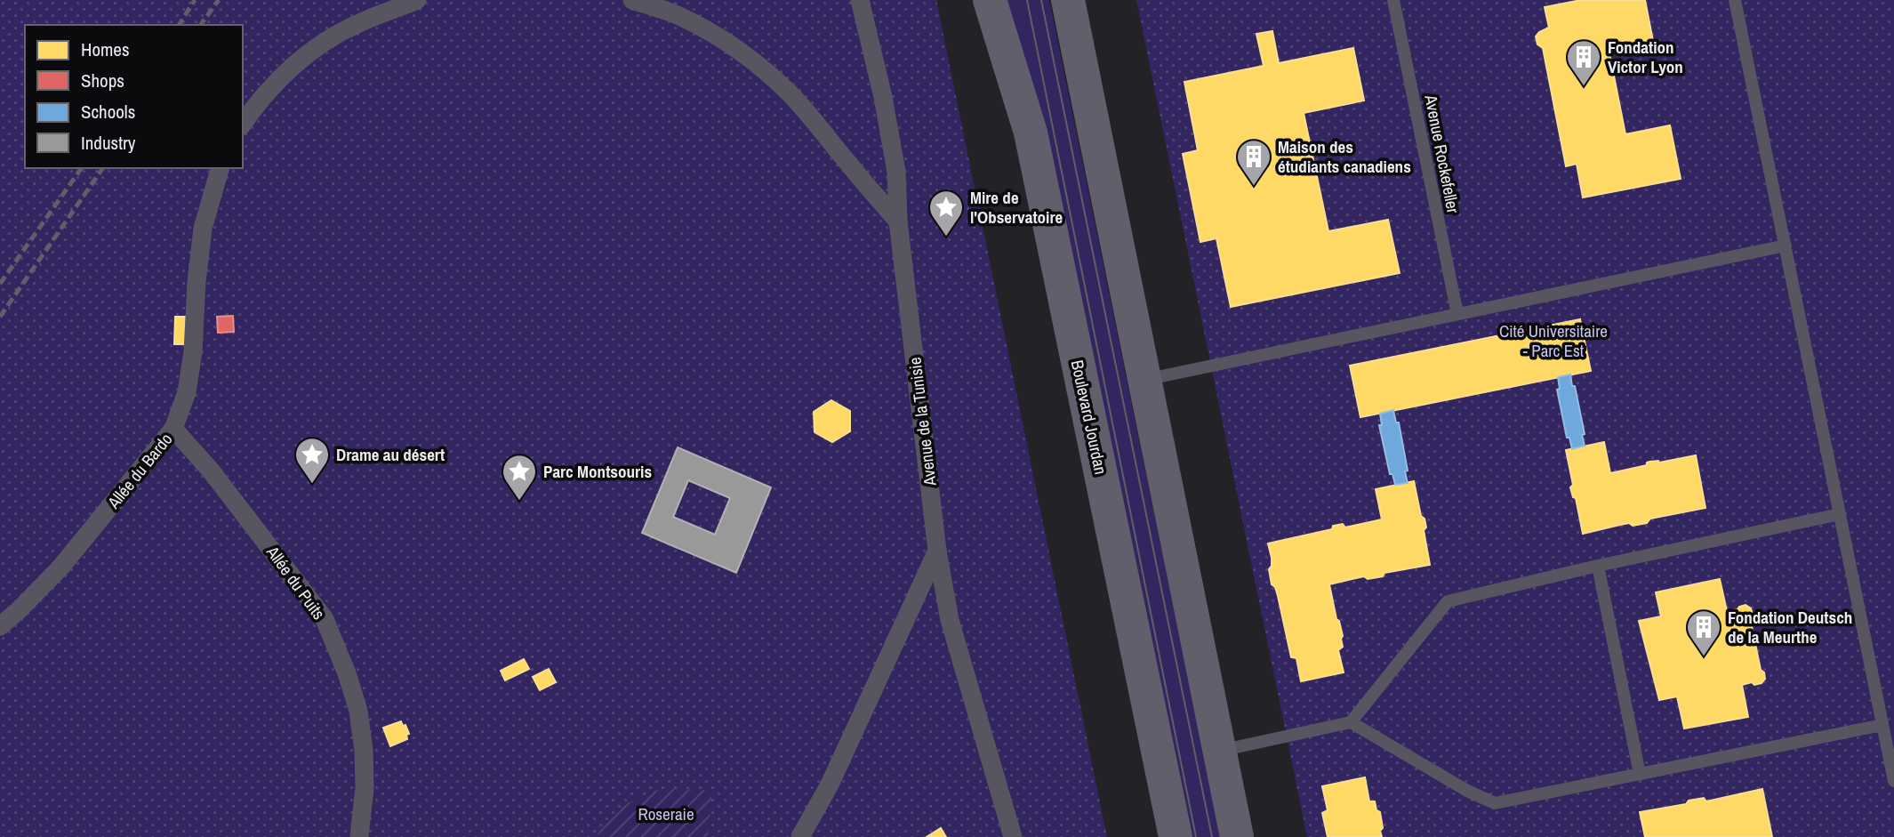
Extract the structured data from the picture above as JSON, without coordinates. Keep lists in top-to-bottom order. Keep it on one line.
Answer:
{"streets":{"main road":["Boulevard Jourdan"],"street":["Avenue de la Tunisie","Allée du Bardo","Allée du Puits"],"lane":["Avenue Rockefeller"]},"crossings":[["Allée du Bardo","Allée du Puits"]],"parks":["Cité Universitaire - Parc Est","Roseraie"],"places":{"building":["Fondation Victor Lyon","Maison des étudiants canadiens","Fondation Deutsch de la Meurthe"],"place":["Mire de l'Observatoire","Drame au désert","Parc Montsouris"]},"legend":["Homes","Shops","Schools","Industry"]}
